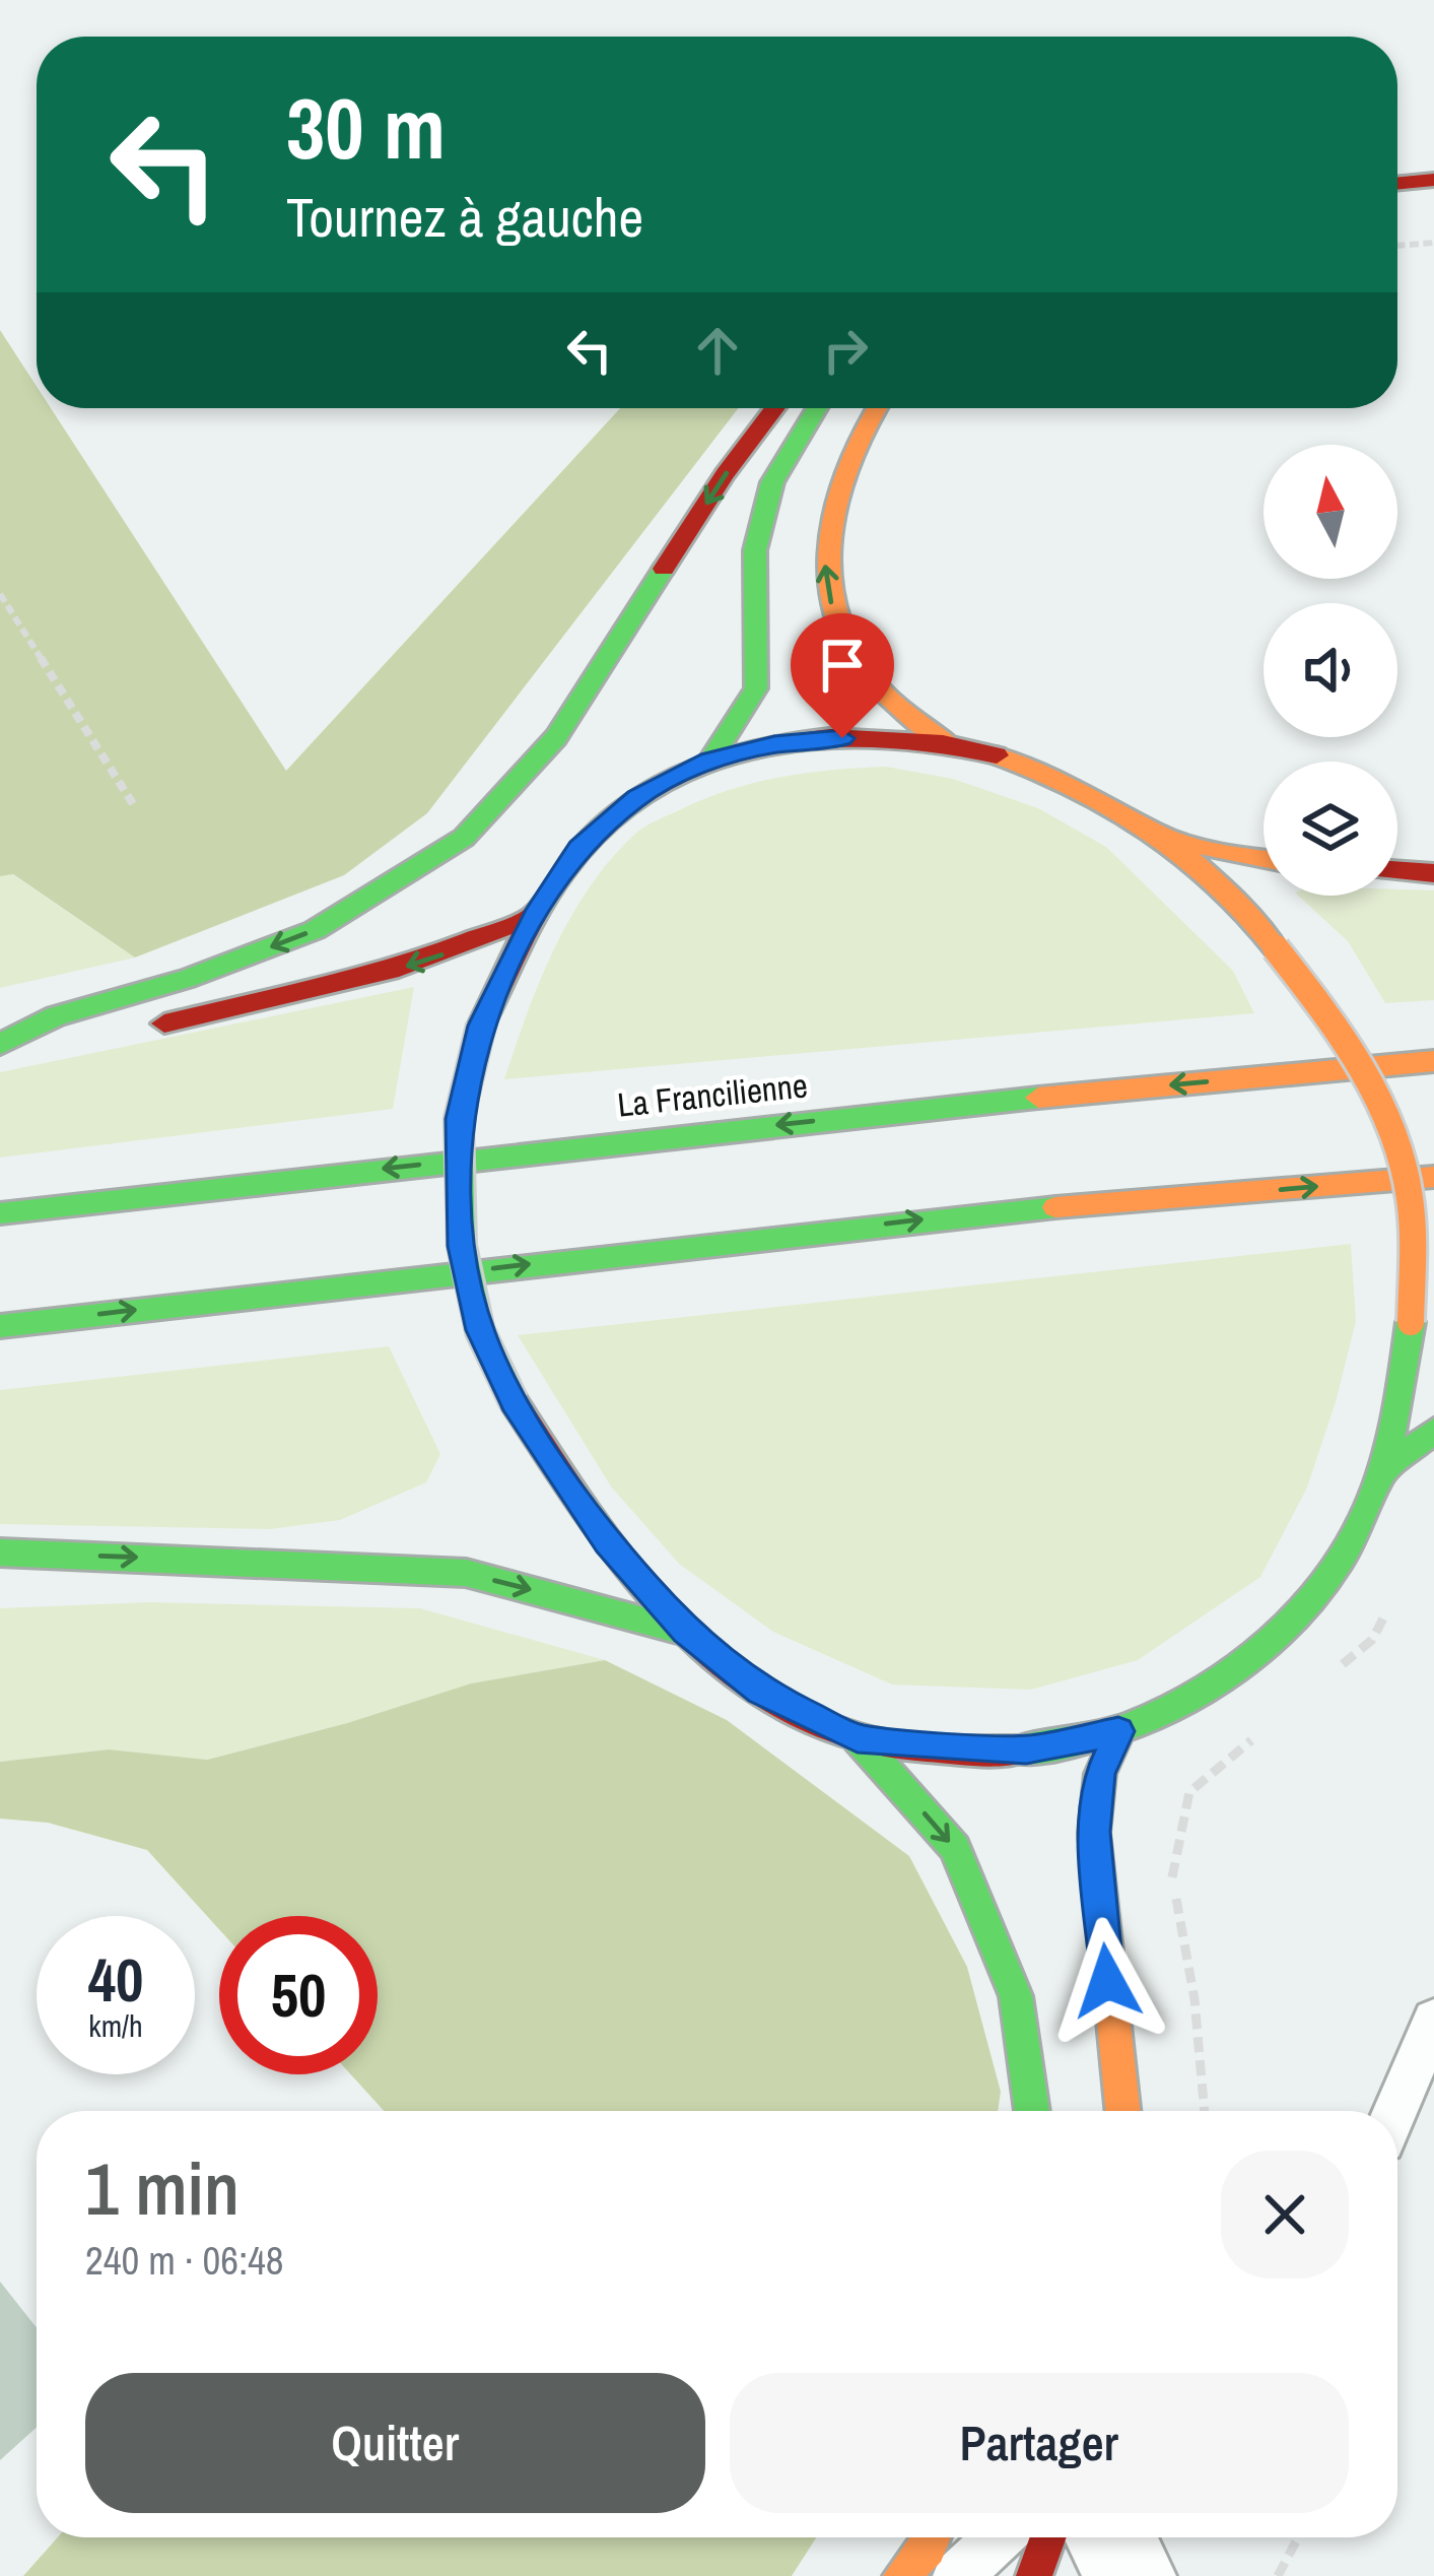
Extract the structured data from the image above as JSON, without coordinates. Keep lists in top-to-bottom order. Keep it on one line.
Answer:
{"streets":{"main road":["La Francilienne"]},"north":"top","page":{"turn":["30 m","Tournez à gauche"],"speed":"40 km/h","limit":"50","heading":["1 min","240 m · 06:48"],"buttons":["Quitter","Partager"]}}
